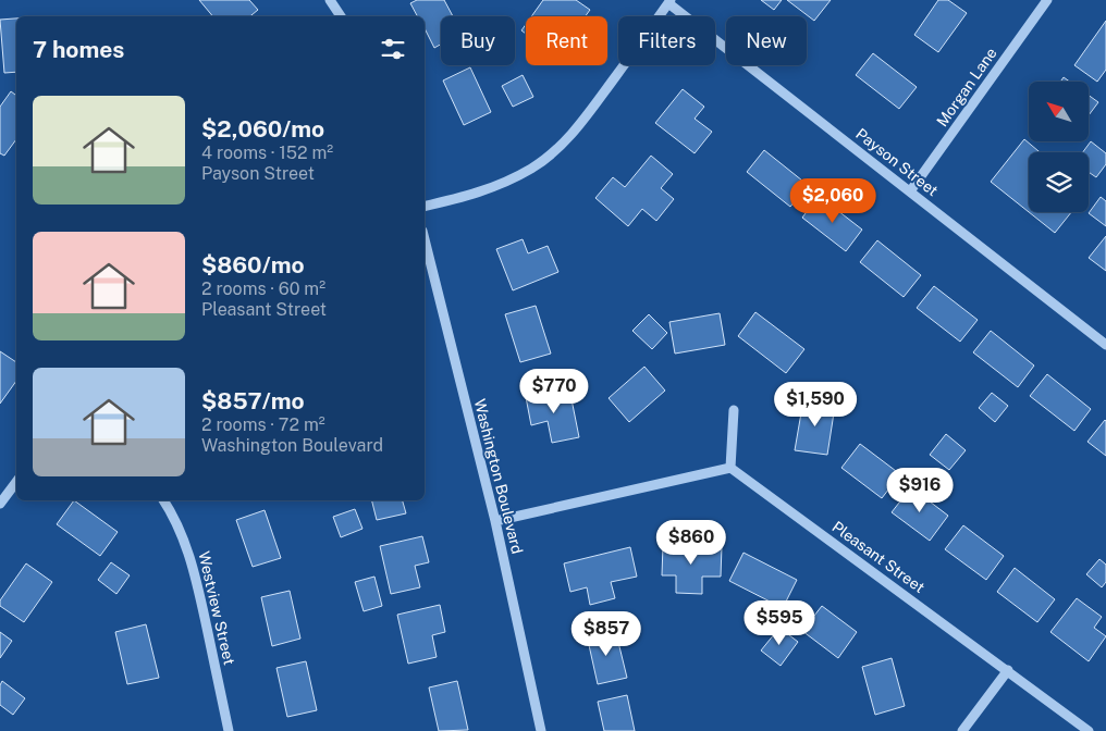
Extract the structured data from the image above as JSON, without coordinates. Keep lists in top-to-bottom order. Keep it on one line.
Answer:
{"streets":{"street":["Morgan Lane","Payson Street","Washington Boulevard","Pleasant Street","Westview Street"]},"crossings":[["Morgan Lane","Payson Street"]],"north":"top left","page":{"chip":["Buy","Rent","Filters","New"],"heading":"7 homes","list":[{"name":"$2,060/mo","note":"4 rooms · 152 m² · Payson Street"},{"name":"$860/mo","note":"2 rooms · 60 m² · Pleasant Street"},{"name":"$857/mo","note":"2 rooms · 72 m² · Washington Boulevard"}],"price":["$2,060","$770","$1,590","$916","$860","$595","$857"]}}
